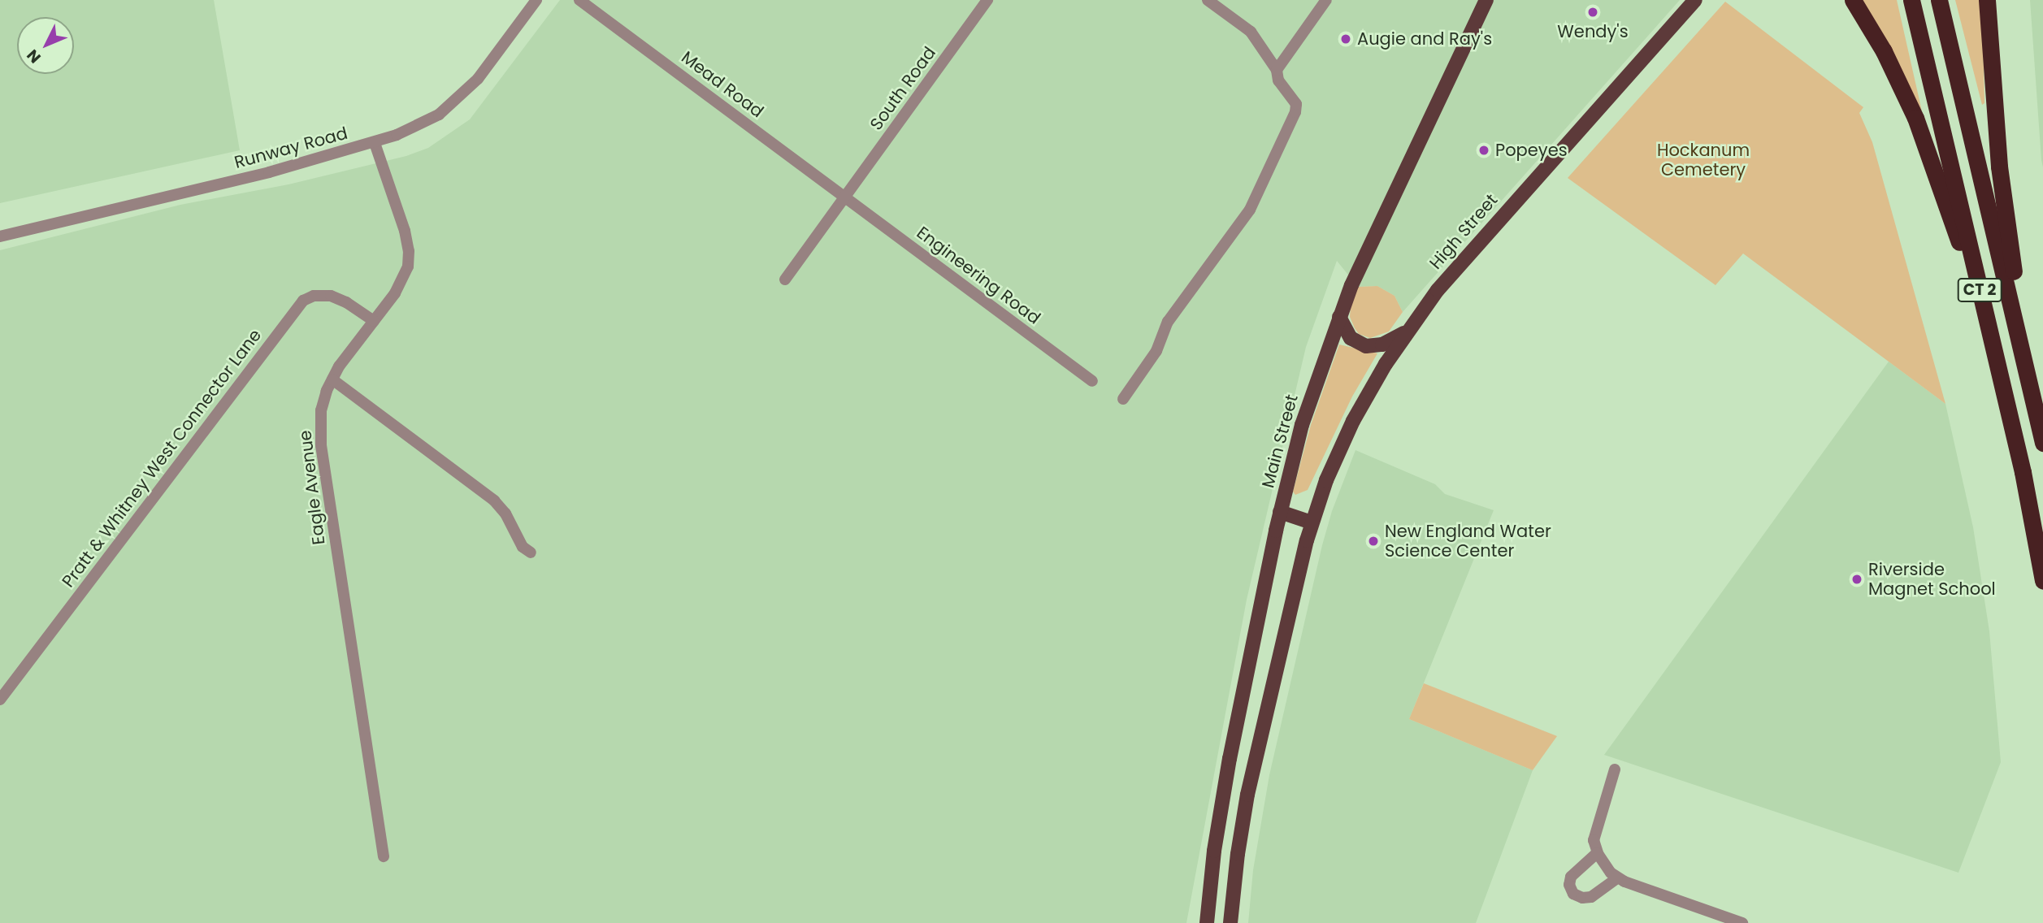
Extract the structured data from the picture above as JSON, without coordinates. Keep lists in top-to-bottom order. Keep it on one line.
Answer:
{"streets":{"highway":["CT 2"],"main road":["High Street","Main Street"],"street":["Mead Road","South Road","Runway Road","Engineering Road","Pratt & Whitney West Connector Lane","Eagle Avenue"]},"crossings":[["Mead Road","South Road"],["Mead Road","Engineering Road"],["South Road","Engineering Road"],["Runway Road","Eagle Avenue"],["Pratt & Whitney West Connector Lane","Eagle Avenue"]],"parks":["Hockanum Cemetery"],"places":["Wendy's","Augie and Ray's","Popeyes","New England Water Science Center","Riverside Magnet School"],"north":"bottom left"}
